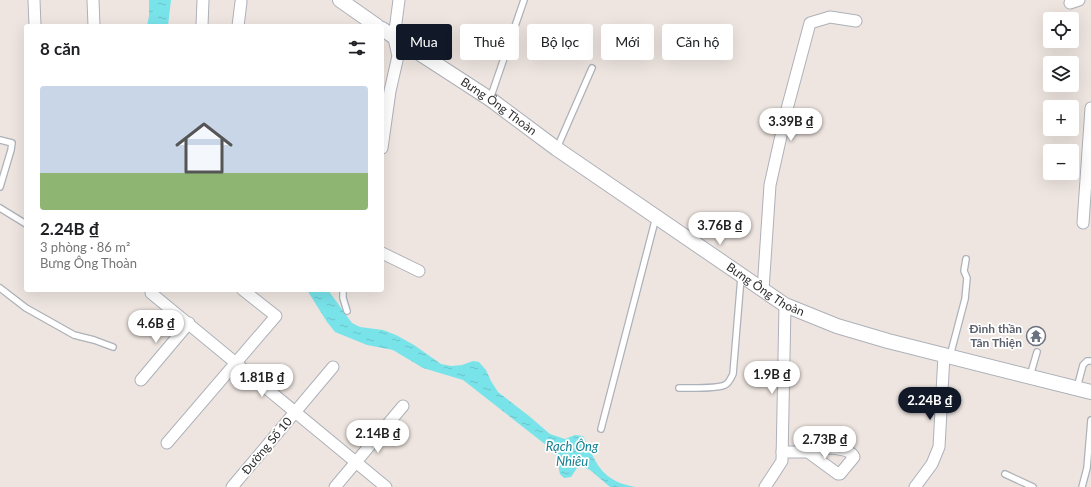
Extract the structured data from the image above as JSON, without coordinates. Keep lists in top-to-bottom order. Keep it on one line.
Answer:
{"streets":{"street":["Bưng Ông Thoàn","Đường Số 10"]},"water":["Rạch Ông Nhiêu"],"places":{"temple":["Đình thần Tân Thiện"]},"page":{"map_buttons":["+","−"],"chip":["Mua","Thuê","Bộ lọc","Mới","Căn hộ"],"heading":"8 căn","list":[{"name":"2.24B ₫","note":"3 phòng · 86 m² · Bưng Ông Thoàn"}],"price":["3.39B ₫","3.76B ₫","4.6B ₫","1.9B ₫","1.81B ₫","2.24B ₫","2.14B ₫","2.73B ₫"]}}
